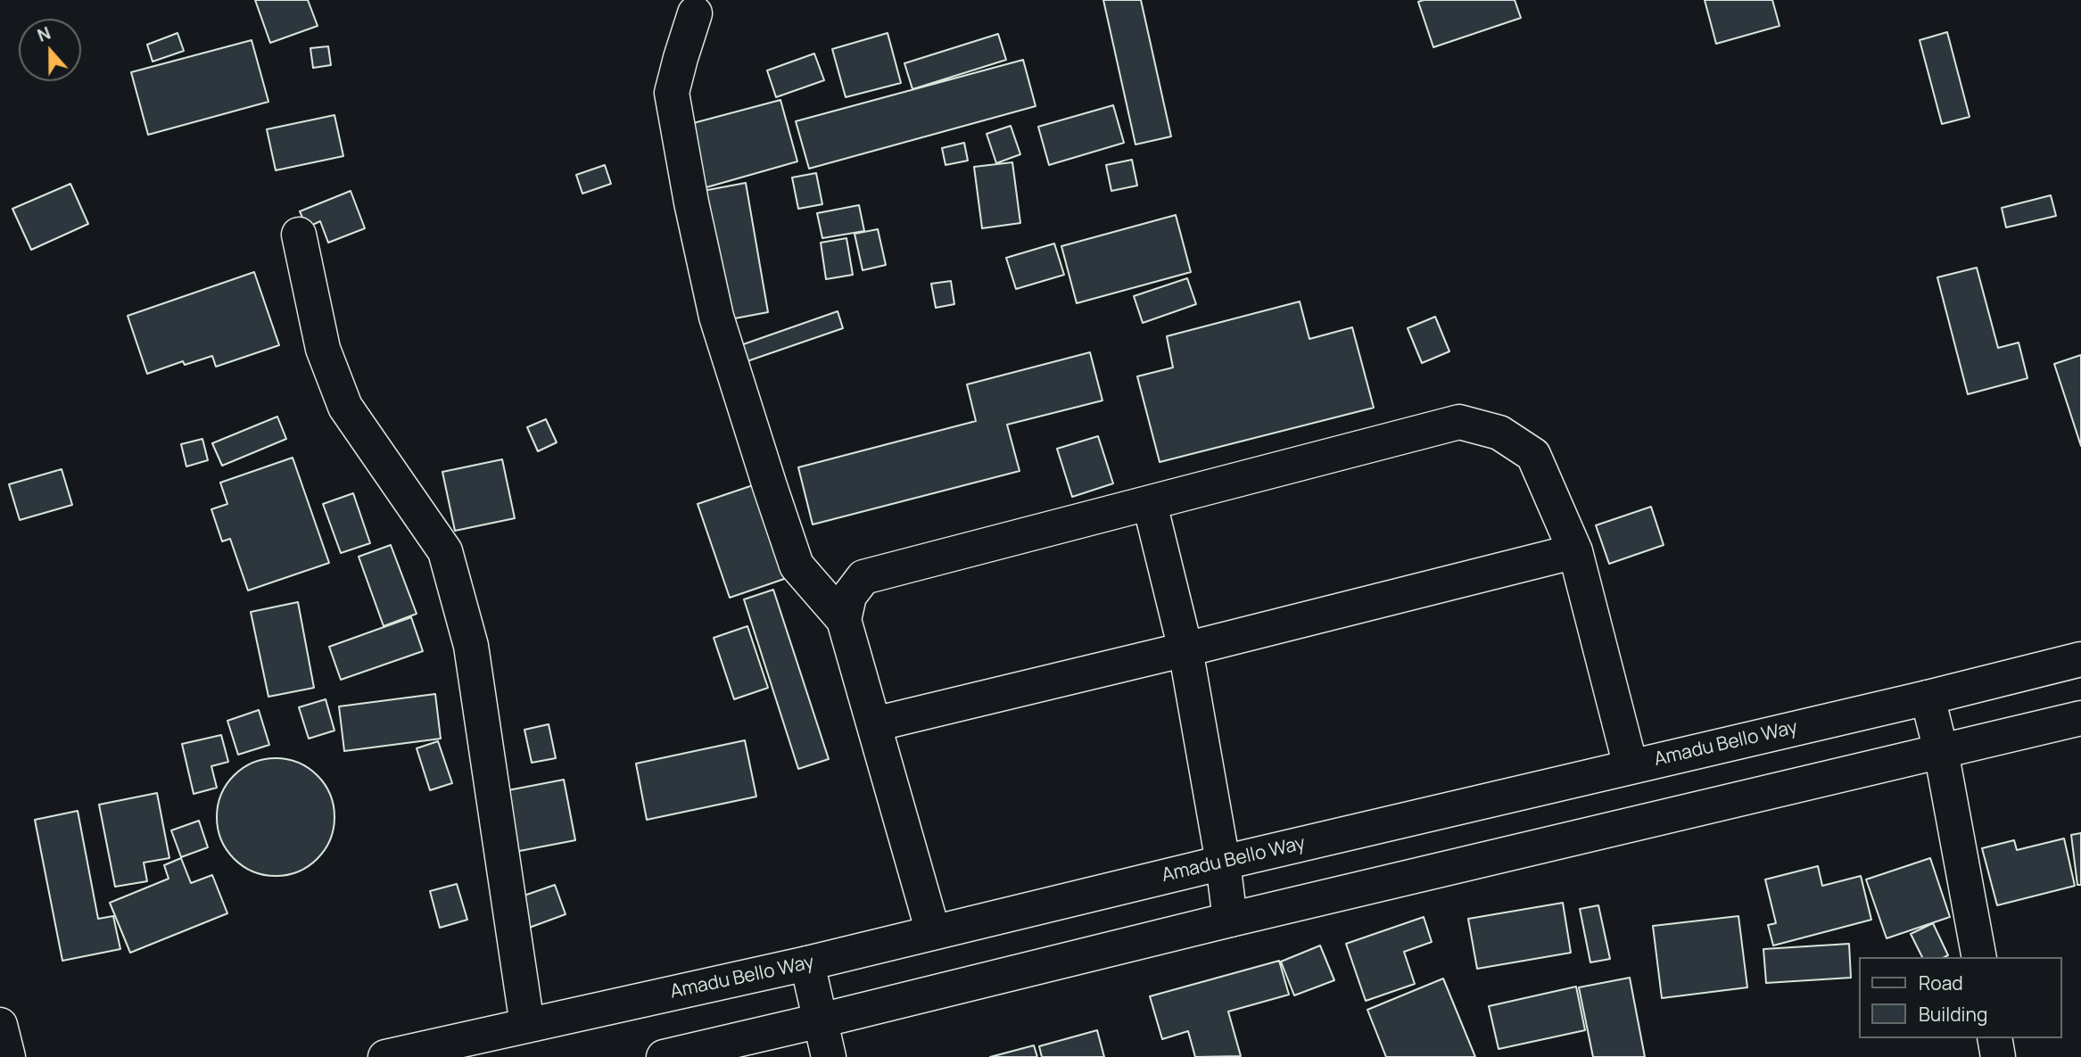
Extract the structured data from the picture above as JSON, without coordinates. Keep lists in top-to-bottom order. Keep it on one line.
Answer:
{"streets":{"main road":["Amadu Bello Way"]},"legend":["Road","Building"],"north":"top"}
